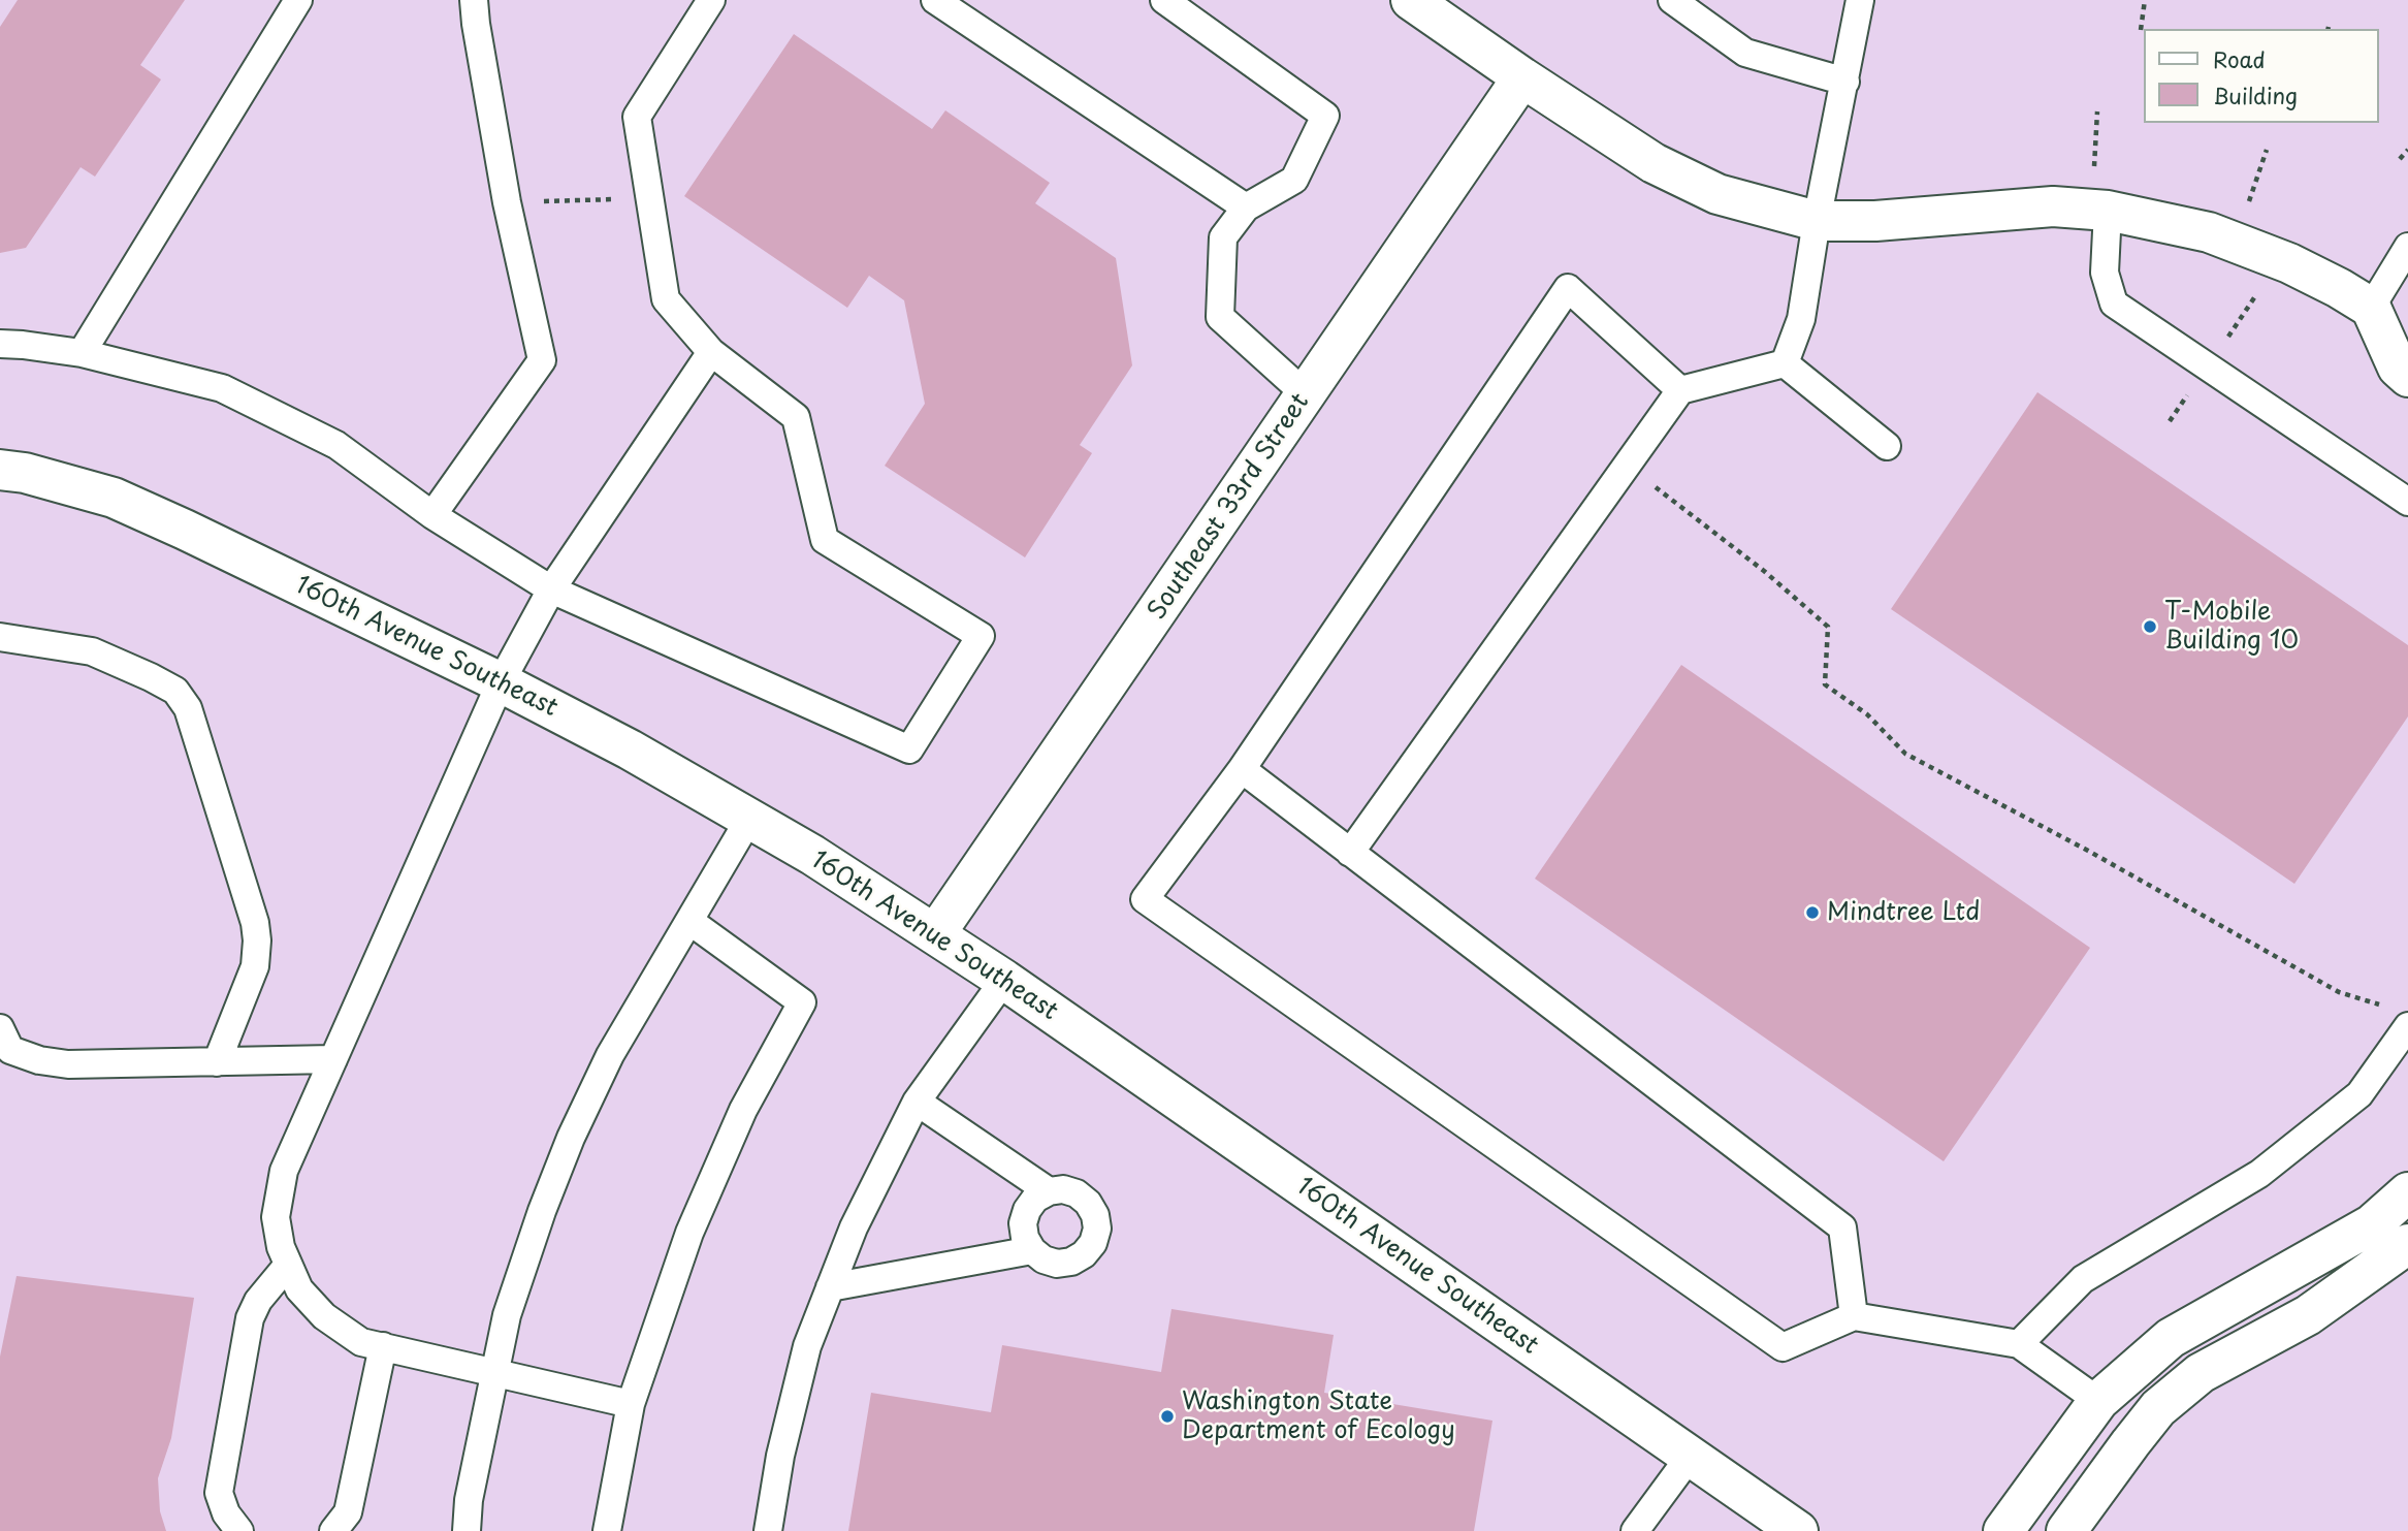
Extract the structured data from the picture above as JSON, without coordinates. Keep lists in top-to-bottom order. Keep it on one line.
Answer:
{"streets":{"street":["Southeast 33rd Street","160th Avenue Southeast"]},"crossings":[["Southeast 33rd Street","160th Avenue Southeast"]],"places":["T-Mobile Building 10","Mindtree Ltd","Washington State Department of Ecology"],"legend":["Road","Building"]}
